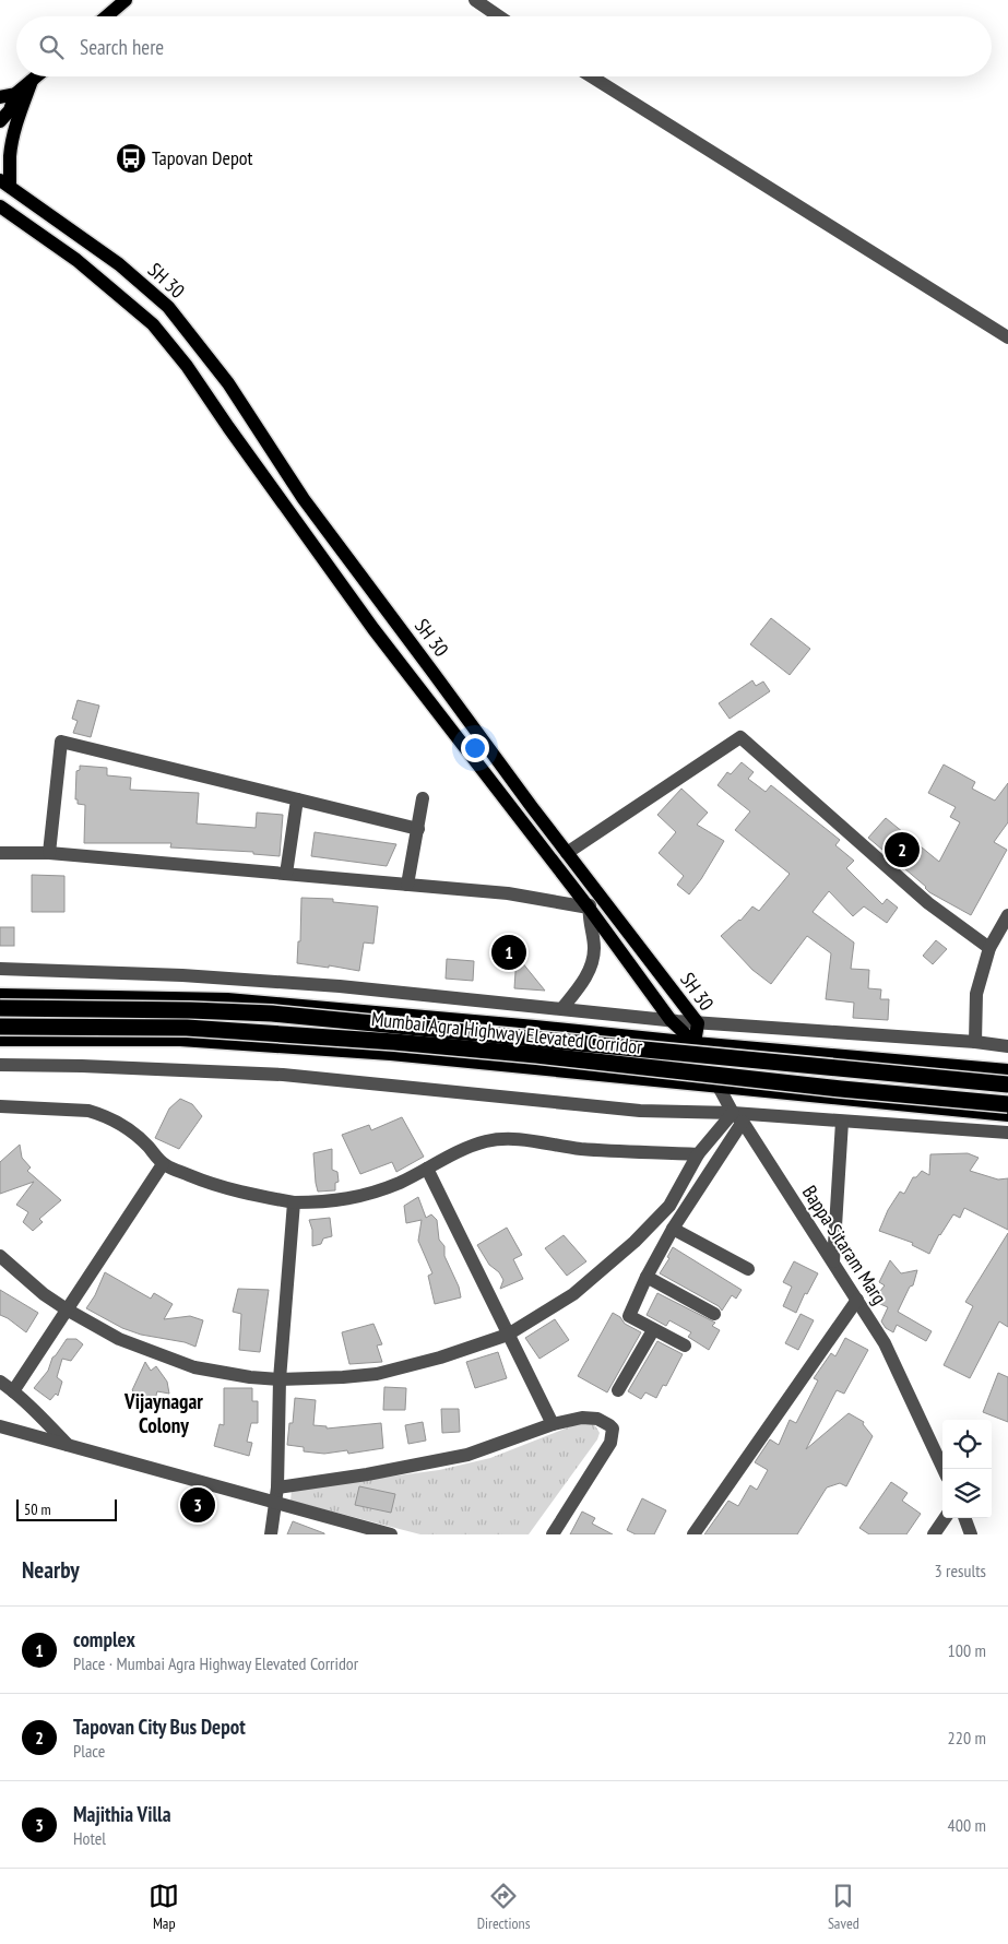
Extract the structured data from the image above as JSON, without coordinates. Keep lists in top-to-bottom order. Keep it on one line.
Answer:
{"streets":{"highway":["Mumbai Agra Highway Elevated Corridor"],"main road":["SH 30"],"street":["Bappa Sitaram Marg"]},"crossings":[["SH 30","Bappa Sitaram Marg"]],"districts":["Vijaynagar Colony"],"places":{"bus stop":["Tapovan Depot"]},"scale_bar":"50 m","page":{"search":"Search here","pins":["2","1","3"],"scale":"50 m","heading":["Nearby","3 results"],"list":[{"mark":"1","name":"complex","note":"Place · Mumbai Agra Highway Elevated Corridor","value":"100 m"},{"mark":"2","name":"Tapovan City Bus Depot","note":"Place","value":"220 m"},{"mark":"3","name":"Majithia Villa","note":"Hotel","value":"400 m"}],"nav":["Map","Directions","Saved"]}}
